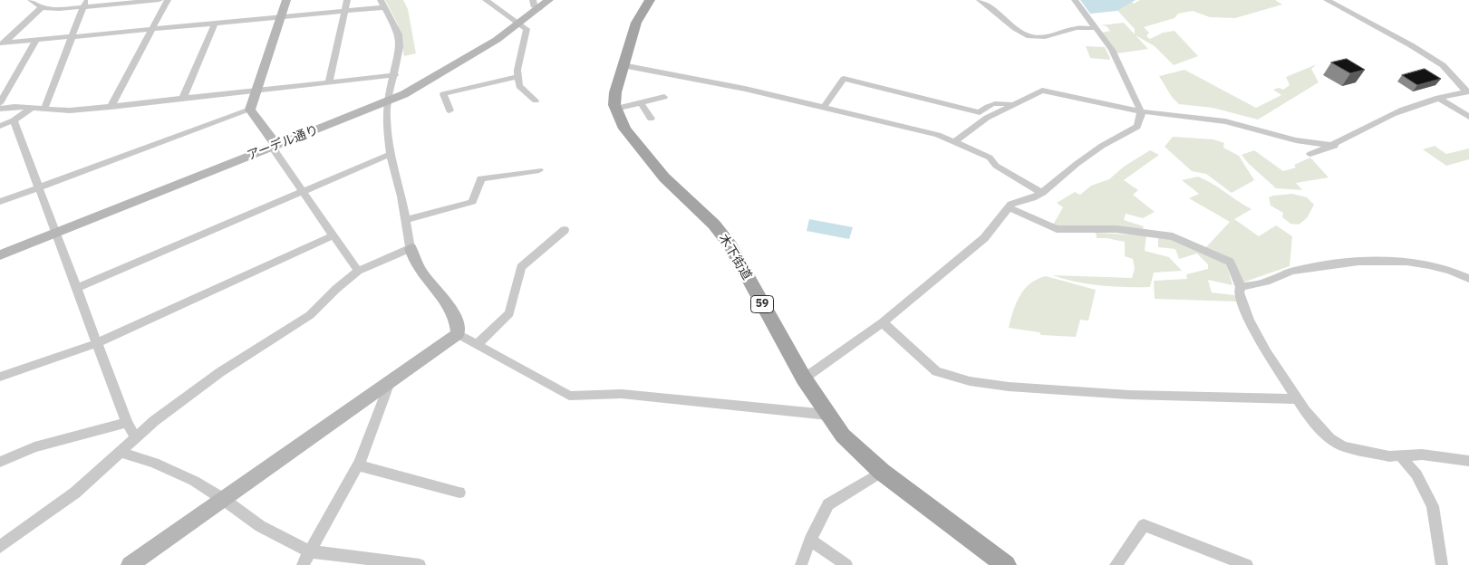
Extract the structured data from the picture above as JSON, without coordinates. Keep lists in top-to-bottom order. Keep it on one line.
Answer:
{"streets":{"main road":["木下街道","59"],"street":["アーデル通り"]}}
